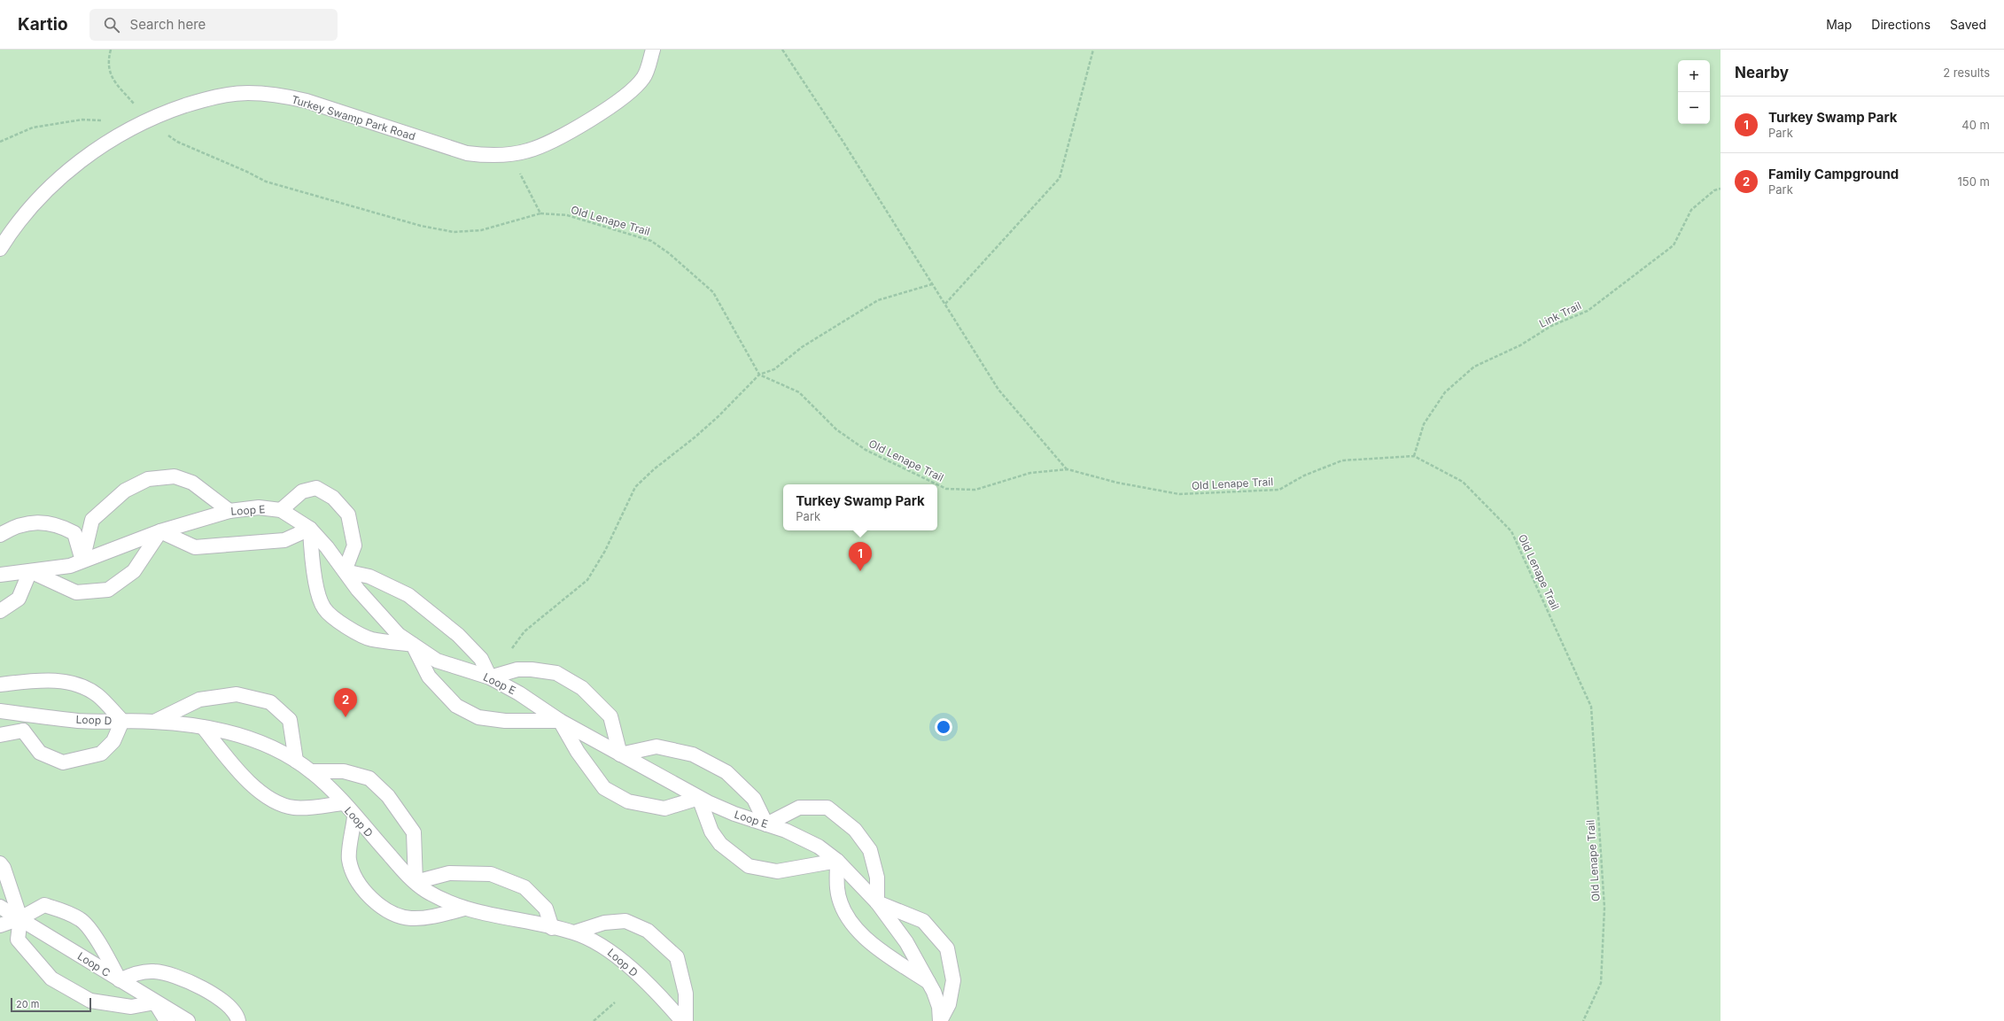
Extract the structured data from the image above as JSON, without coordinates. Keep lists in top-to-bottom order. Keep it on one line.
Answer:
{"streets":{"lane":["Turkey Swamp Park Road","Loop E","Loop D","Loop C"],"path":["Old Lenape Trail","Link Trail"]},"crossings":[["Turkey Swamp Park Road","Old Lenape Trail"],["Old Lenape Trail","Link Trail"]],"scale_bar":"20 m","page":{"header":"Kartio","search":"Search here","nav":["Map","Directions","Saved"],"heading":["Nearby","2 results"],"map_buttons":["+","−"],"list":[{"mark":"1","name":"Turkey Swamp Park","note":"Park","value":"40 m"},{"mark":"2","name":"Family Campground","note":"Park","value":"150 m"}],"popup":["Turkey Swamp Park","Park"],"pins":["1","2"],"scale":"20 m"}}
